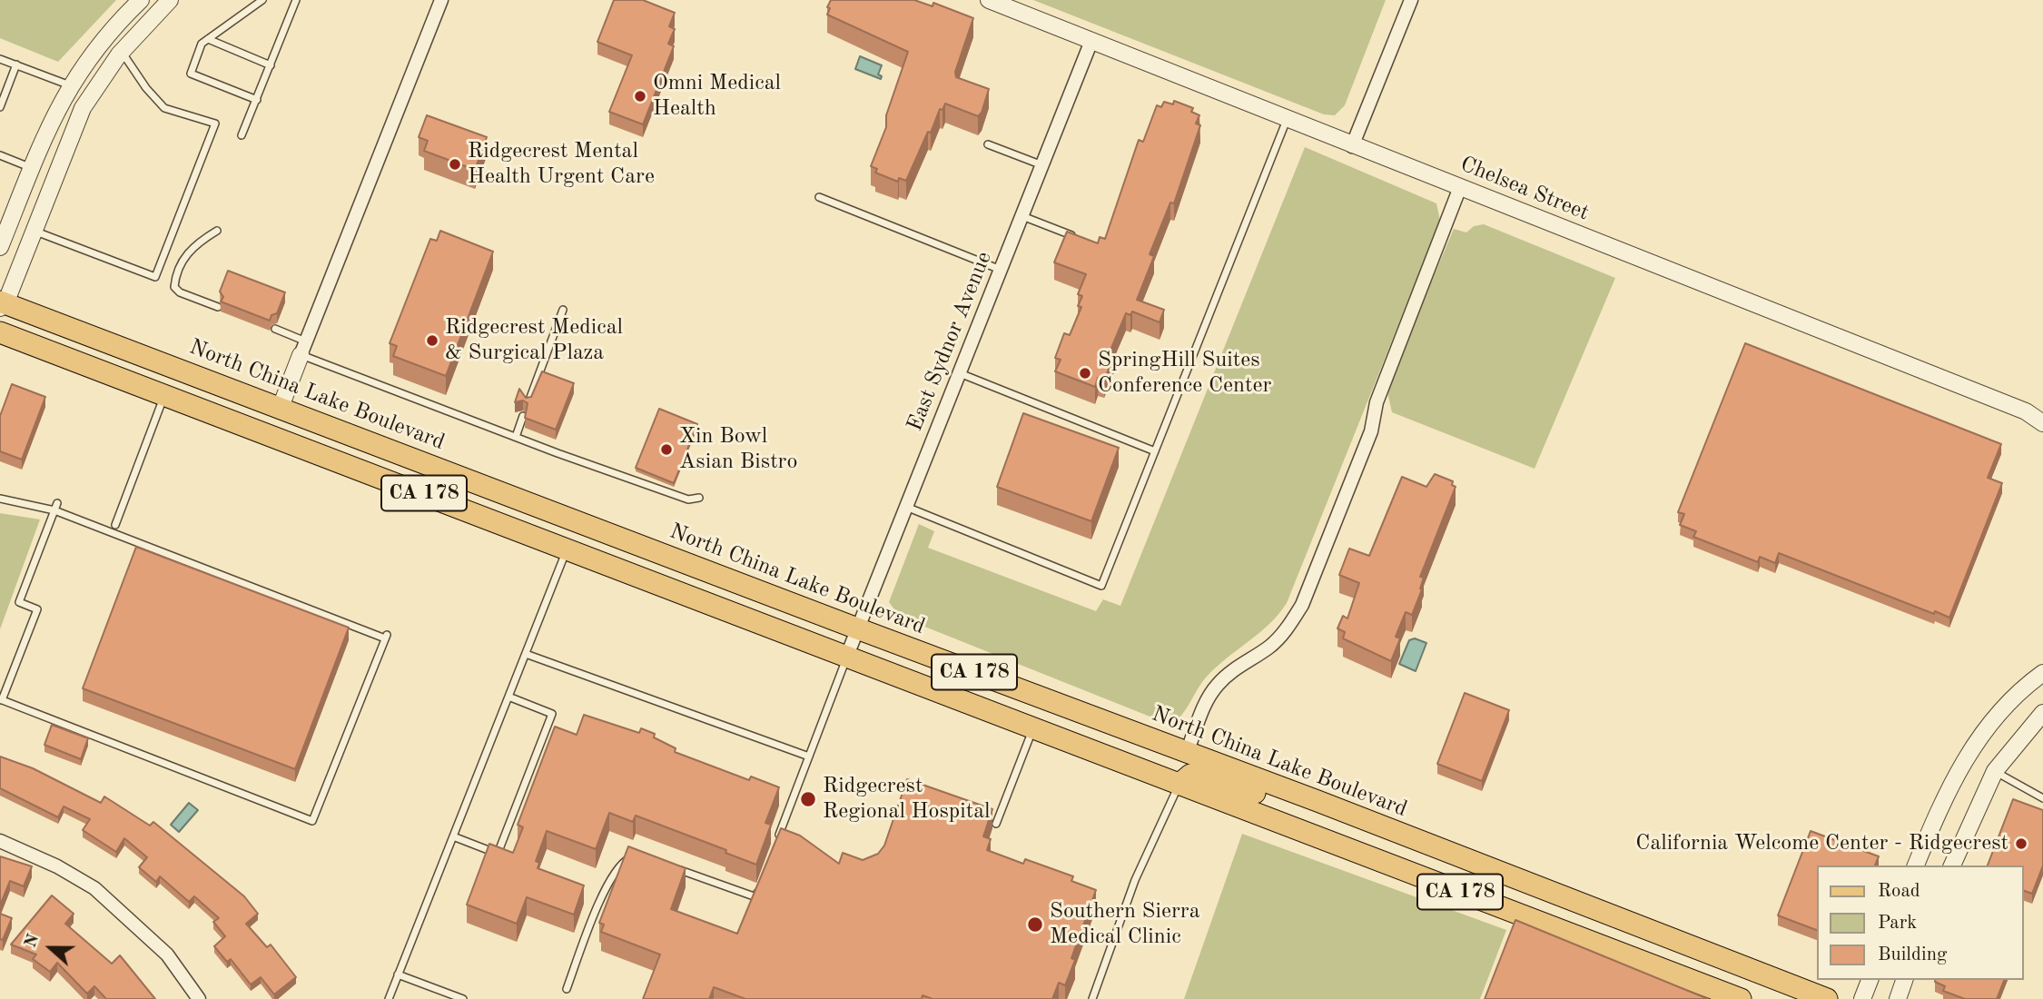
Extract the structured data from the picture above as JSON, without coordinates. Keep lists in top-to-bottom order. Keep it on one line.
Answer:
{"streets":{"main road":["North China Lake Boulevard","CA 178"],"street":["Chelsea Street","East Sydnor Avenue"]},"crossings":[["Chelsea Street","East Sydnor Avenue"],["East Sydnor Avenue","North China Lake Boulevard"],["East Sydnor Avenue","CA 178"]],"places":["Omni Medical Health","Ridgecrest Mental Health Urgent Care","Ridgecrest Medical & Surgical Plaza","SpringHill Suites Conference Center","Xin Bowl Asian Bistro","Ridgecrest Regional Hospital","California Welcome Center - Ridgecrest","Southern Sierra Medical Clinic"],"legend":["Road","Park","Building"],"north":"left"}
